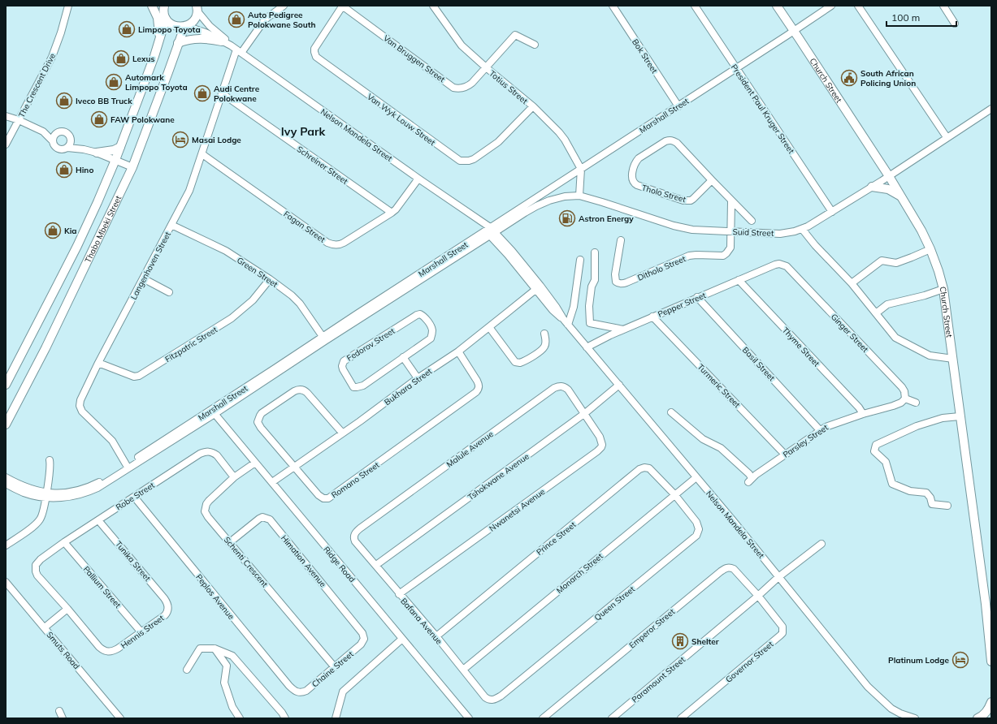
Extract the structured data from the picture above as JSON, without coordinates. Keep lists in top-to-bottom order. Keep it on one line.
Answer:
{"streets":{"main road":["Church Street","Thabo Mbeki Street"],"street":["Bok Street","Van Bruggen Street","The Crescent Drive","Totius Street","President Paul Kruger Street","Marshall Street","Van Wyk Louw Street","Nelson Mandela Street","Schreiner Street","Tholo Street","Fagan Street","Suid Street","Langenhoven Street","Ditholo Street","Green Street","Pepper Street","Ginger Street","Fitzpatric Street","Fedorov Street","Thyme Street","Basil Street","Turmeric Street","Bukhara Street","Parsley Street","Malule Avenue","Tshokwane Avenue","Romano Street","Robe Street","Nwanetsi Avenue","Prince Street","Tunika Street","Himation Avenue","Schenti Crescent","Ridge Road","Monarch Street","Pallium Street","Peplos Avenue","Queen Street","Bafana Avenue","Emperor Street","Hennis Street","Smuts Road","Governor Street","Chaine Street","Paramount Street"]},"crossings":[["Bok Street","Marshall Street"],["Van Bruggen Street","Totius Street"],["Van Bruggen Street","Van Wyk Louw Street"],["Church Street","Marshall Street"],["Church Street","Suid Street"],["Totius Street","Marshall Street"],["Totius Street","Van Wyk Louw Street"],["President Paul Kruger Street","Marshall Street"],["President Paul Kruger Street","Suid Street"],["Marshall Street","Nelson Mandela Street"],["Marshall Street","Suid Street"],["Marshall Street","Langenhoven Street"],["Marshall Street","Green Street"],["Marshall Street","Ridge Road"],["Nelson Mandela Street","Fagan Street"],["Nelson Mandela Street","Thabo Mbeki Street"],["Nelson Mandela Street","Suid Street"],["Nelson Mandela Street","Langenhoven Street"],["Nelson Mandela Street","Pepper Street"],["Nelson Mandela Street","Bukhara Street"],["Nelson Mandela Street","Tshokwane Avenue"],["Nelson Mandela Street","Monarch Street"],["Nelson Mandela Street","Paramount Street"],["Schreiner Street","Fagan Street"],["Schreiner Street","Langenhoven Street"],["Fagan Street","Langenhoven Street"],["Suid Street","Ditholo Street"],["Langenhoven Street","Green Street"],["Langenhoven Street","Fitzpatric Street"],["Green Street","Fitzpatric Street"],["Pepper Street","Ginger Street"],["Pepper Street","Thyme Street"],["Pepper Street","Basil Street"],["Pepper Street","Turmeric Street"],["Ginger Street","Parsley Street"],["Thyme Street","Parsley Street"],["Basil Street","Parsley Street"],["Turmeric Street","Parsley Street"],["Bukhara Street","Romano Street"],["Bukhara Street","Ridge Road"],["Malule Avenue","Tshokwane Avenue"],["Malule Avenue","Nwanetsi Avenue"],["Malule Avenue","Bafana Avenue"],["Tshokwane Avenue","Nwanetsi Avenue"],["Tshokwane Avenue","Bafana Avenue"],["Robe Street","Tunika Street"],["Robe Street","Schenti Crescent"],["Robe Street","Pallium Street"],["Robe Street","Peplos Avenue"],["Robe Street","Hennis Street"],["Nwanetsi Avenue","Bafana Avenue"],["Prince Street","Monarch Street"],["Prince Street","Queen Street"],["Prince Street","Bafana Avenue"],["Tunika Street","Hennis Street"],["Himation Avenue","Schenti Crescent"],["Himation Avenue","Chaine Street"],["Schenti Crescent","Ridge Road"],["Schenti Crescent","Chaine Street"],["Monarch Street","Queen Street"],["Monarch Street","Bafana Avenue"],["Pallium Street","Hennis Street"],["Peplos Avenue","Chaine Street"],["Queen Street","Bafana Avenue"],["Emperor Street","Governor Street"],["Emperor Street","Paramount Street"],["Governor Street","Paramount Street"]],"districts":["Ivy Park"],"places":{"shop":["Auto Pedigree Polokwane South","Limpopo Toyota","Lexus","Automark Limpopo Toyota","Audi Centre Polokwane","Iveco BB Truck","FAW Polokwane","Hino","Kia"],"public building":["South African Policing Union"],"hotel":["Masai Lodge","Platinum Lodge"],"fuel station":["Astron Energy"],"building":["Shelter"]},"scale_bar":"100 m"}
